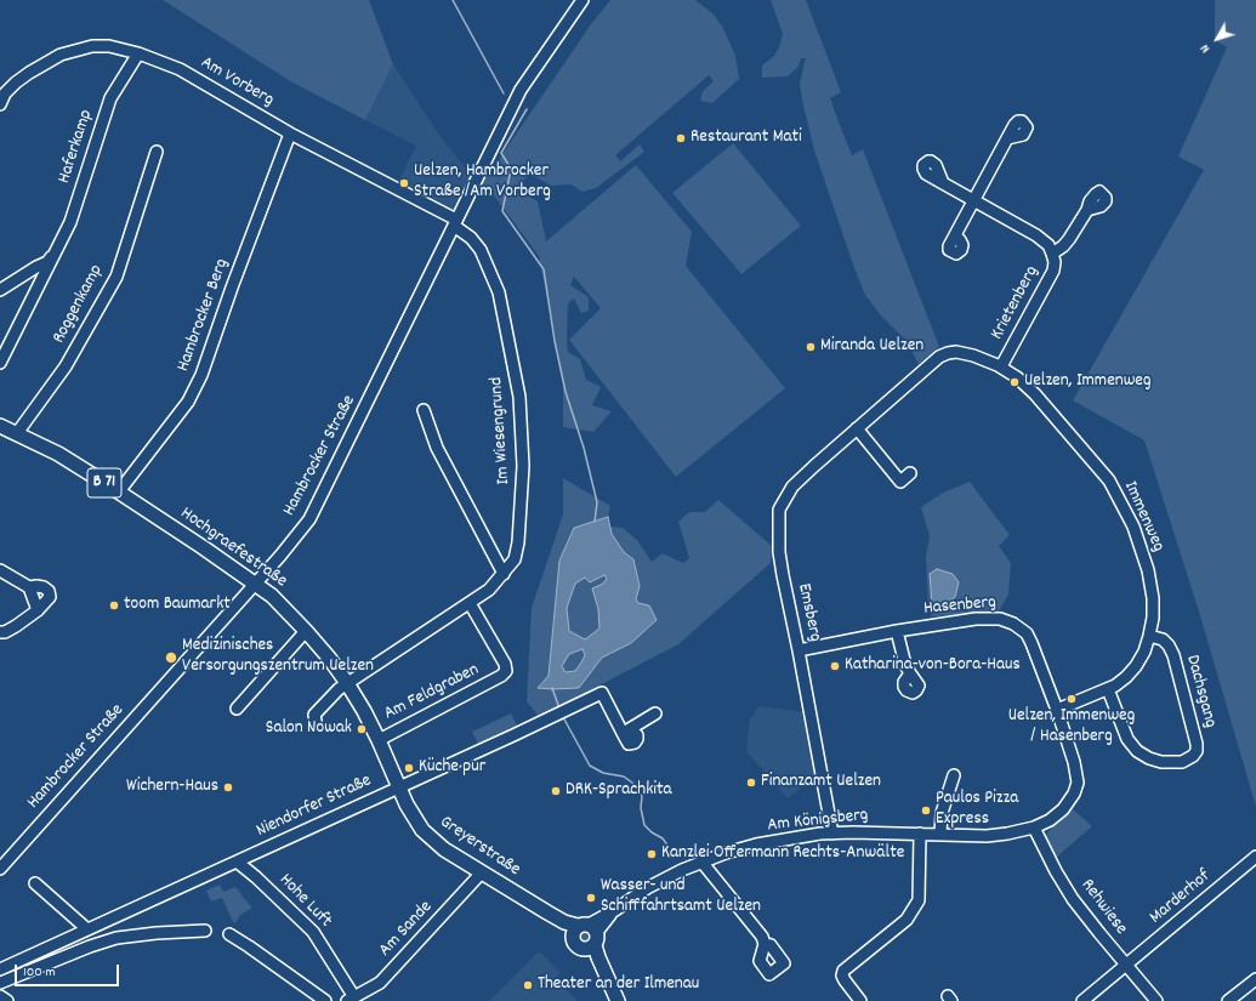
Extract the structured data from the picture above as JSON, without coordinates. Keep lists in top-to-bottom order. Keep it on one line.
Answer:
{"streets":{"main road":["B 71","Hochgraefestraße","Greyerstraße"],"street":["Am Vorberg","Haferkamp","Krietenberg","Roggenkamp","Hambrocker Berg","Im Wiesengrund","Hambrocker Straße","Immenweg","Hasenberg","Emsberg","Dachsgang","Am Feldgraben","Niendorfer Straße","Am Königsberg","Marderhof","Hohe Luft","Rehwiese","Am Sande"]},"crossings":[["Am Vorberg","Haferkamp"],["Am Vorberg","Hambrocker Berg"],["Am Vorberg","Im Wiesengrund"],["Am Vorberg","Hambrocker Straße"],["Krietenberg","Immenweg"],["Roggenkamp","Hochgraefestraße"],["Hambrocker Berg","Hochgraefestraße"],["Im Wiesengrund","Hambrocker Straße"],["Im Wiesengrund","Hochgraefestraße"],["Im Wiesengrund","Am Feldgraben"],["Hambrocker Straße","Hochgraefestraße"],["Immenweg","Hasenberg"],["Immenweg","Emsberg"],["Immenweg","Dachsgang"],["Immenweg","Am Königsberg"],["Hochgraefestraße","Am Feldgraben"],["Hochgraefestraße","Niendorfer Straße"],["Hochgraefestraße","Greyerstraße"],["Hasenberg","Emsberg"],["Hasenberg","Am Königsberg"],["Emsberg","Am Königsberg"],["Niendorfer Straße","Greyerstraße"],["Niendorfer Straße","Hohe Luft"],["Am Königsberg","Greyerstraße"],["Am Königsberg","Rehwiese"],["Greyerstraße","Am Sande"],["Marderhof","Rehwiese"],["Hohe Luft","Am Sande"]],"places":["Restaurant Mati","Uelzen, Hambrocker Straße /Am Vorberg","Miranda Uelzen","Uelzen, Immenweg","toom Baumarkt","Medizinisches Versorgungszentrum Uelzen","Katharina-von-Bora-Haus","Uelzen, Immenweg / Hasenberg","Salon Nowak","Küche pur","Finanzamt Uelzen","Wichern-Haus","DRK-Sprachkita","Paulos Pizza Express","Kanzlei Offermann Rechts-Anwälte","Wasser- und Schifffahrtsamt Uelzen","Theater an der Ilmenau"],"scale_bar":"100 m","north":"bottom left"}
